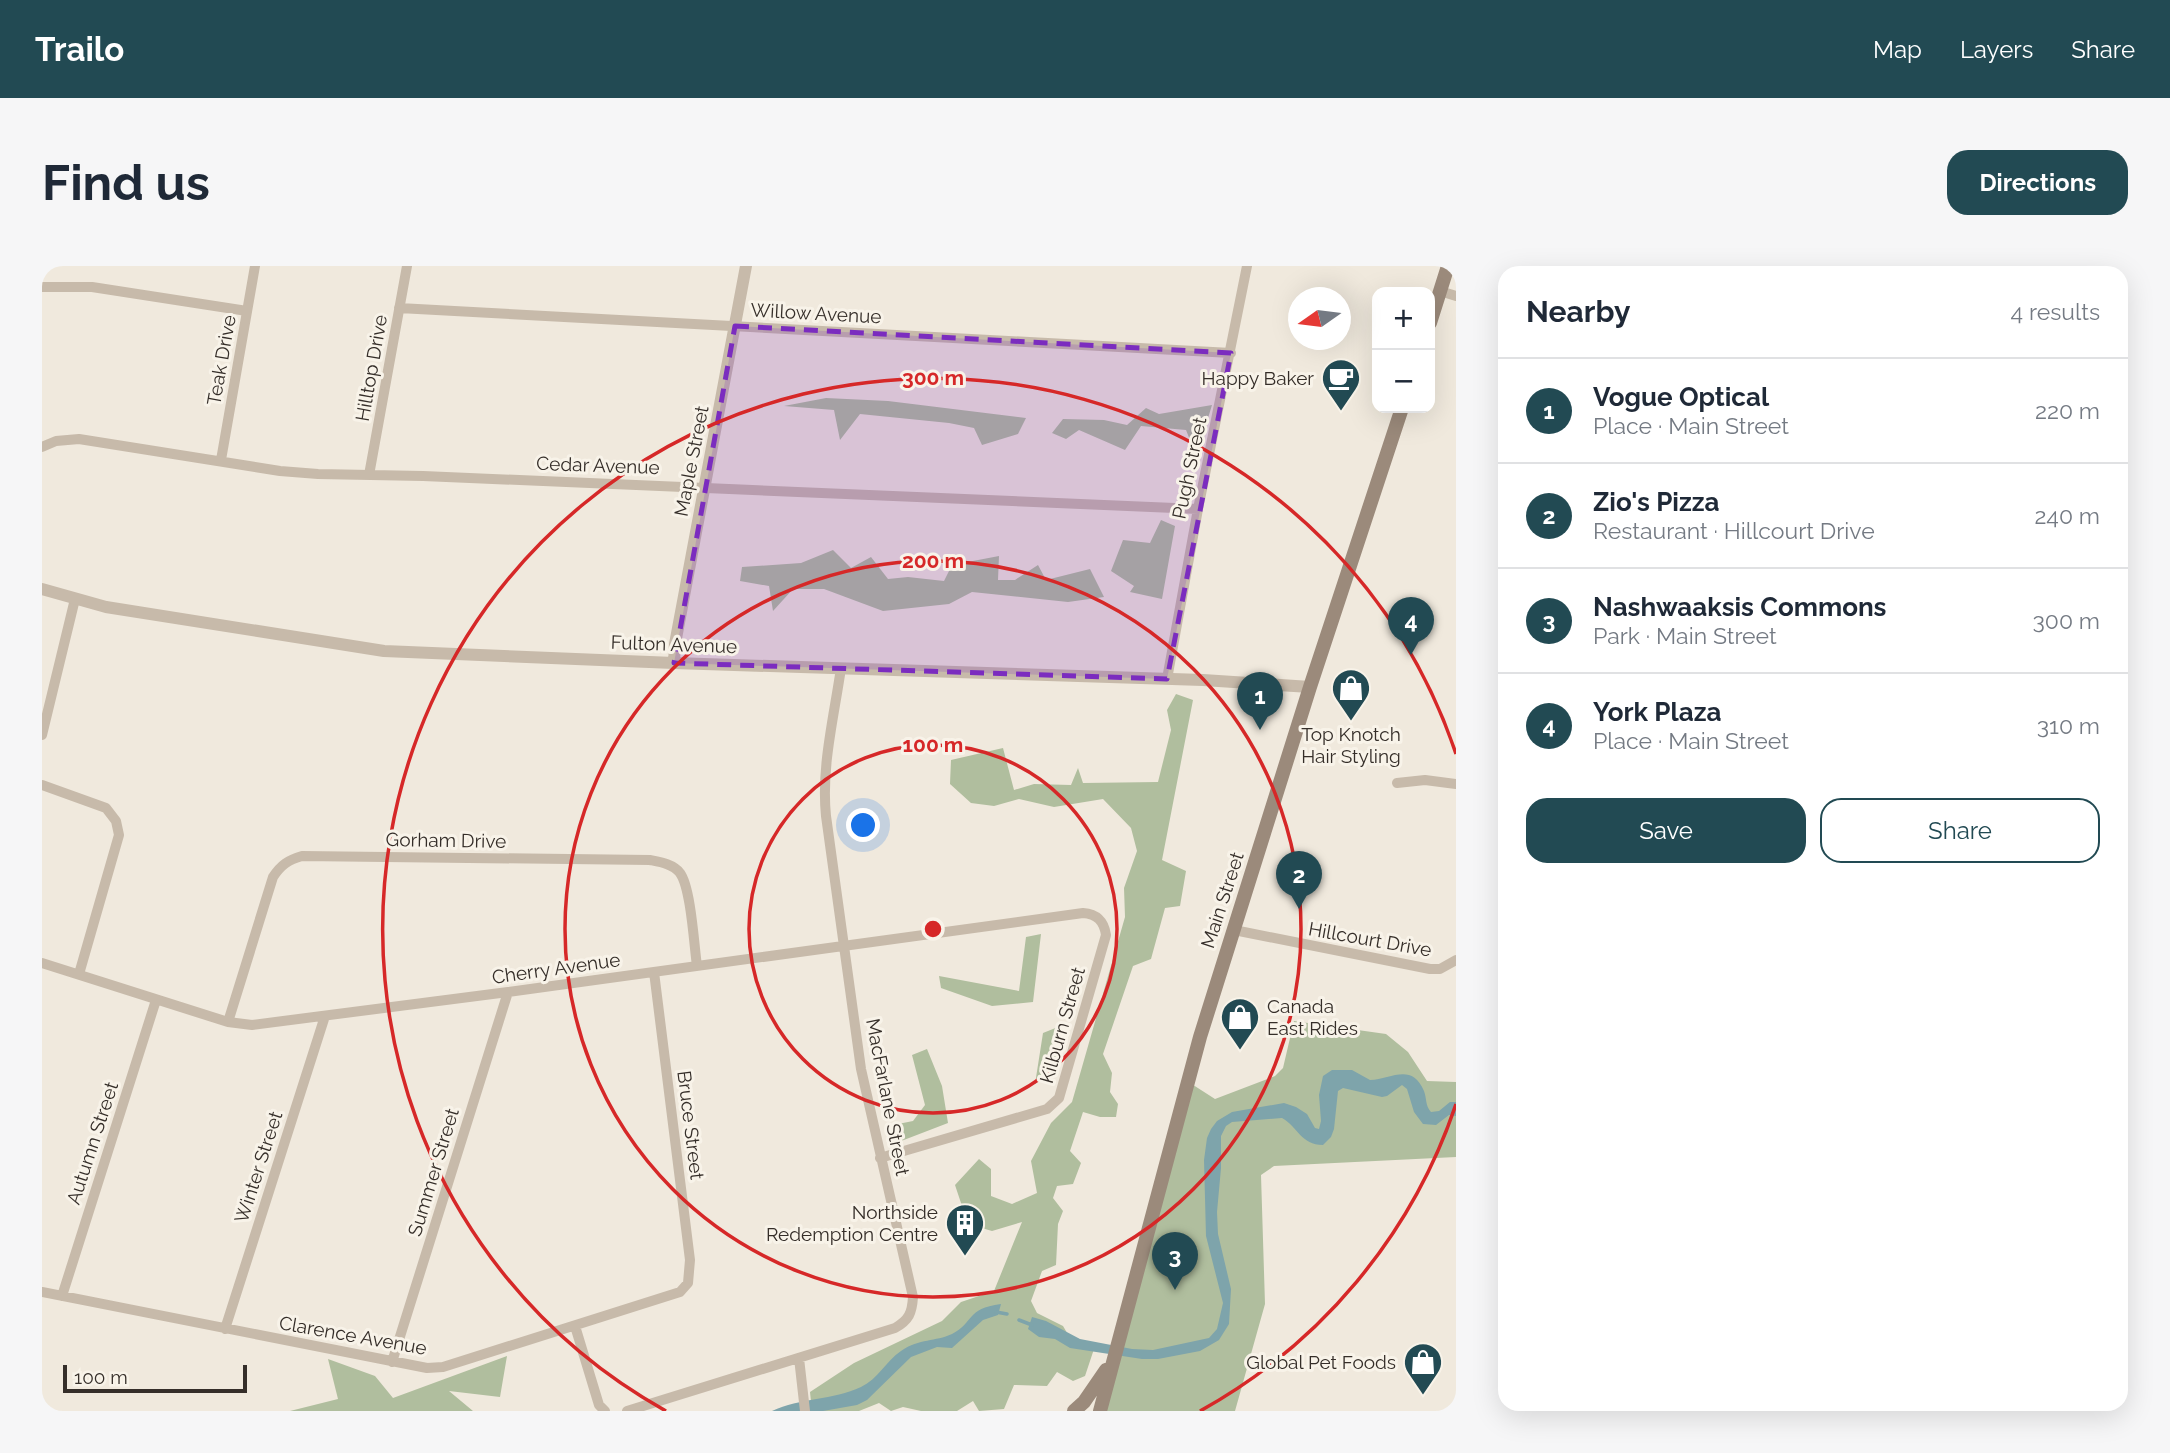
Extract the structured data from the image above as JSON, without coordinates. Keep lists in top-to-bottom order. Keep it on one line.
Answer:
{"streets":{"main road":["Main Street"],"street":["Willow Avenue","Teak Drive","Hilltop Drive","Maple Street","Cedar Avenue","Pugh Street","Fulton Avenue","Gorham Drive","Hillcourt Drive","Cherry Avenue","Kilburn Street","MacFarlane Street","Bruce Street","Autumn Street","Winter Street","Summer Street","Clarence Avenue"]},"crossings":[["Willow Avenue","Hilltop Drive"],["Willow Avenue","Maple Street"],["Willow Avenue","Pugh Street"],["Teak Drive","Cedar Avenue"],["Hilltop Drive","Cedar Avenue"],["Maple Street","Cedar Avenue"],["Maple Street","Fulton Avenue"],["Cedar Avenue","Pugh Street"],["Pugh Street","Fulton Avenue"],["Fulton Avenue","Main Street"],["Fulton Avenue","MacFarlane Street"],["Gorham Drive","Cherry Avenue"],["Main Street","Hillcourt Drive"],["Cherry Avenue","Kilburn Street"],["Cherry Avenue","MacFarlane Street"],["Cherry Avenue","Bruce Street"],["Cherry Avenue","Autumn Street"],["Cherry Avenue","Winter Street"],["Cherry Avenue","Summer Street"],["Kilburn Street","MacFarlane Street"],["Bruce Street","Clarence Avenue"],["Autumn Street","Clarence Avenue"],["Winter Street","Clarence Avenue"],["Summer Street","Clarence Avenue"]],"places":{"cafe":["Happy Baker"],"shop":["Top Knotch Hair Styling","Canada East Rides","Global Pet Foods"],"building":["Northside Redemption Centre"]},"scale_bar":"100 m","north":"left","page":{"header":"Trailo","nav":["Map","Layers","Share"],"buttons":["Directions",["Save","Share"]],"title":"Find us","heading":["Nearby","4 results"],"map_buttons":["+","−"],"list":[{"mark":"1","name":"Vogue Optical","note":"Place · Main Street","value":"220 m"},{"mark":"2","name":"Zio's Pizza","note":"Restaurant · Hillcourt Drive","value":"240 m"},{"mark":"3","name":"Nashwaaksis Commons","note":"Park · Main Street","value":"300 m"},{"mark":"4","name":"York Plaza","note":"Place · Main Street","value":"310 m"}],"pins":["4","1","2","3"],"scale":"100 m"},"rings":["300 m","200 m","100 m"]}
